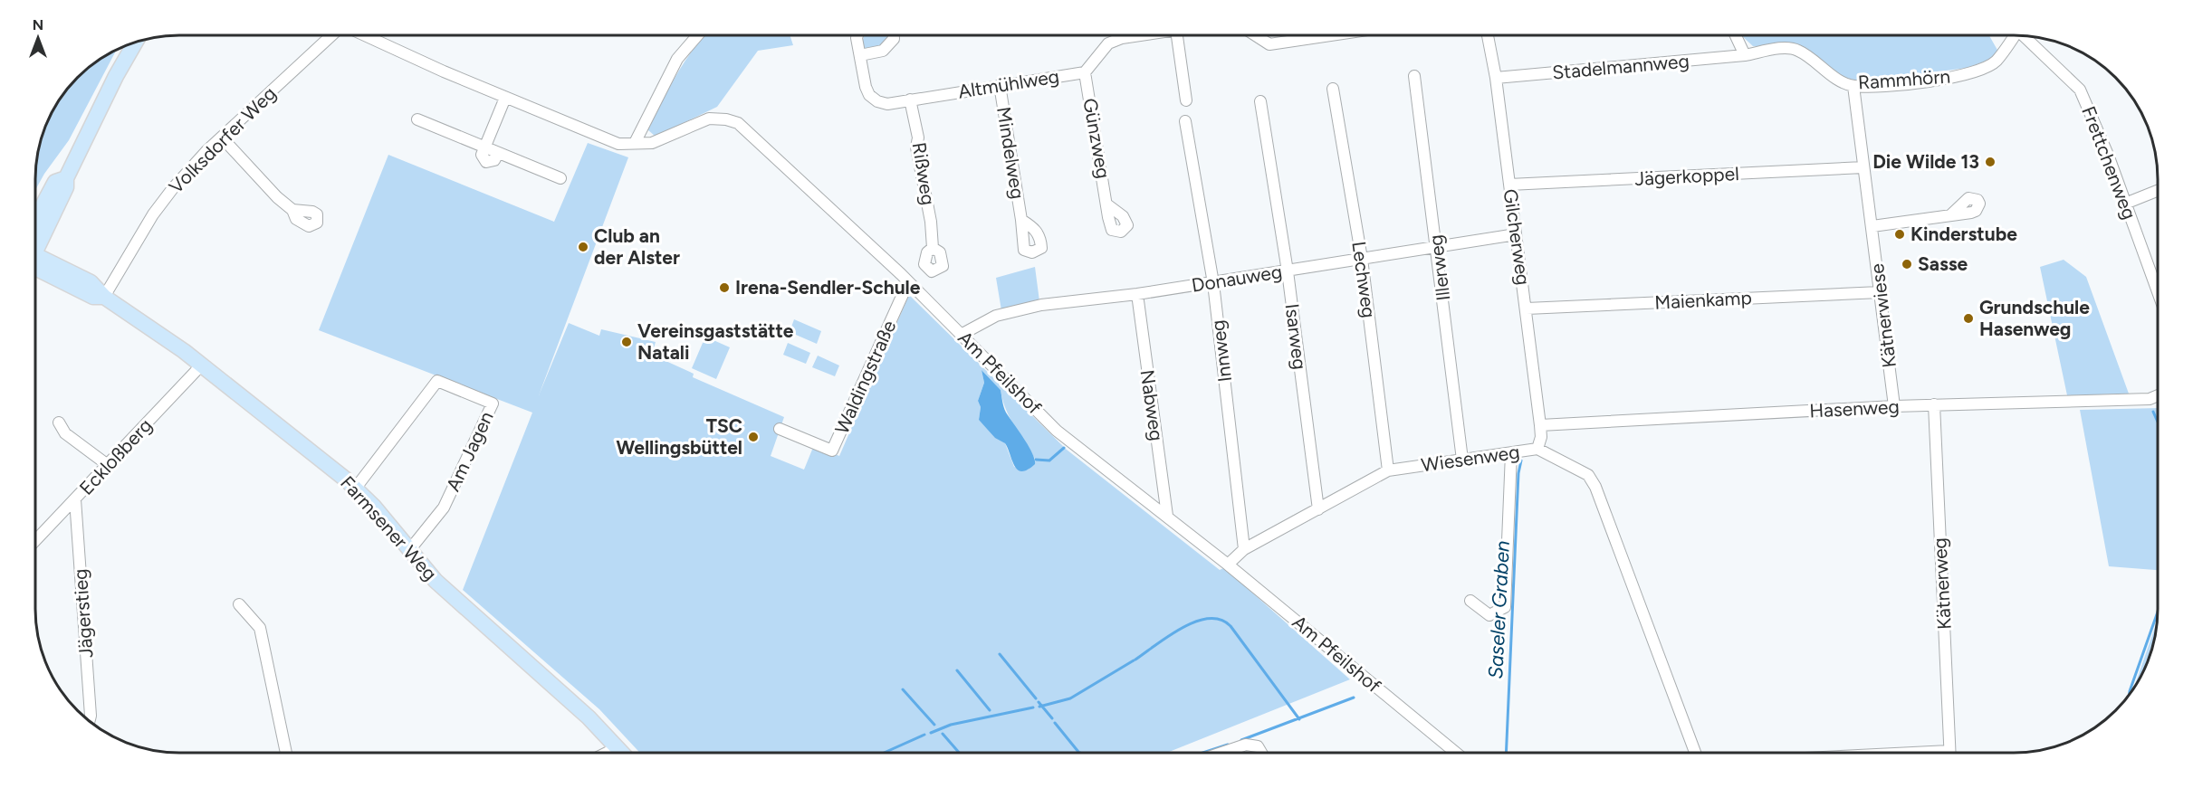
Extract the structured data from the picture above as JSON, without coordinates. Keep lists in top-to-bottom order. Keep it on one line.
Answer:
{"streets":{"main road":["Farmsener Weg"],"street":["Stadelmannweg","Rammhörn","Altmühlweg","Günzweg","Volksdorfer Weg","Mindelweg","Frettchenweg","Rißweg","Jägerkoppel","Gilcherweg","Illerweg","Donauweg","Lechweg","Maienkamp","Kätnerwiese","Isarweg","Innweg","Am Pfeilshof","Waldingstraße","Nabweg","Hasenweg","Am Jagen","Eckloßberg","Wiesenweg","Kätnerweg","Jägerstieg"]},"crossings":[["Stadelmannweg","Rammhörn"],["Stadelmannweg","Gilcherweg"],["Rammhörn","Kätnerwiese"],["Altmühlweg","Günzweg"],["Altmühlweg","Mindelweg"],["Altmühlweg","Rißweg"],["Volksdorfer Weg","Farmsener Weg"],["Jägerkoppel","Gilcherweg"],["Jägerkoppel","Kätnerwiese"],["Gilcherweg","Donauweg"],["Gilcherweg","Maienkamp"],["Gilcherweg","Hasenweg"],["Gilcherweg","Wiesenweg"],["Illerweg","Donauweg"],["Illerweg","Wiesenweg"],["Donauweg","Lechweg"],["Donauweg","Isarweg"],["Donauweg","Innweg"],["Donauweg","Am Pfeilshof"],["Donauweg","Nabweg"],["Lechweg","Wiesenweg"],["Maienkamp","Kätnerwiese"],["Kätnerwiese","Hasenweg"],["Isarweg","Wiesenweg"],["Innweg","Wiesenweg"],["Am Pfeilshof","Waldingstraße"],["Am Pfeilshof","Nabweg"],["Am Pfeilshof","Wiesenweg"],["Hasenweg","Kätnerweg"],["Am Jagen","Farmsener Weg"],["Eckloßberg","Farmsener Weg"],["Eckloßberg","Jägerstieg"]],"water":["Saseler Graben"],"places":["Die Wilde 13","Kinderstube","Club an der Alster","Sasse","Irena-Sendler-Schule","Grundschule Hasenweg","Vereinsgaststätte Natali","TSC Wellingsbüttel"],"north":"top"}
